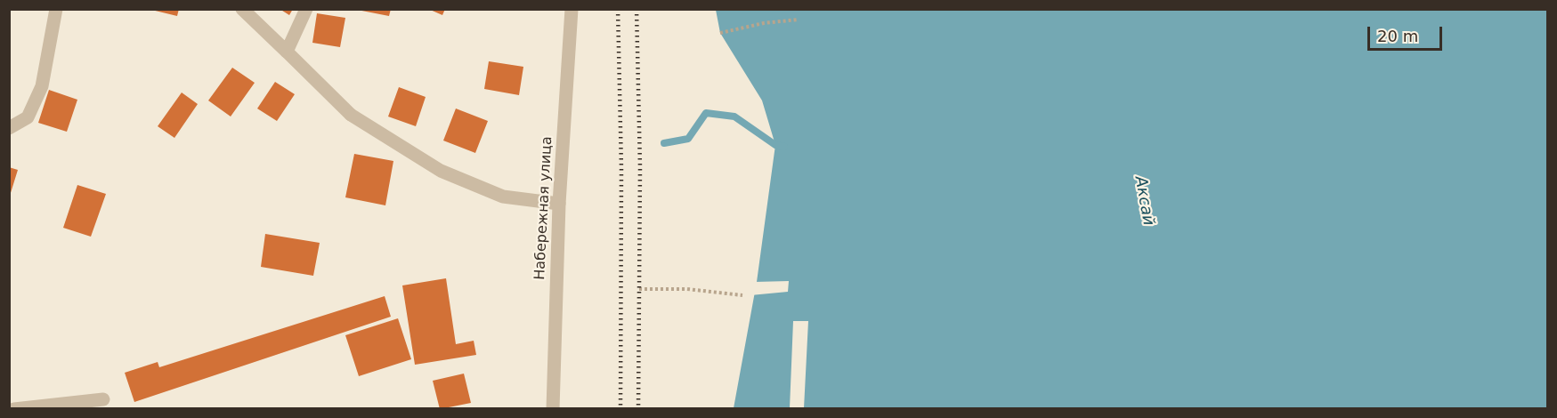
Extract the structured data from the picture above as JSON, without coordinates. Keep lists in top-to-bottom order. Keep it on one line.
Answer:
{"streets":{"street":["Набережная улица"]},"water":["Аксай"],"scale_bar":"20 m"}
